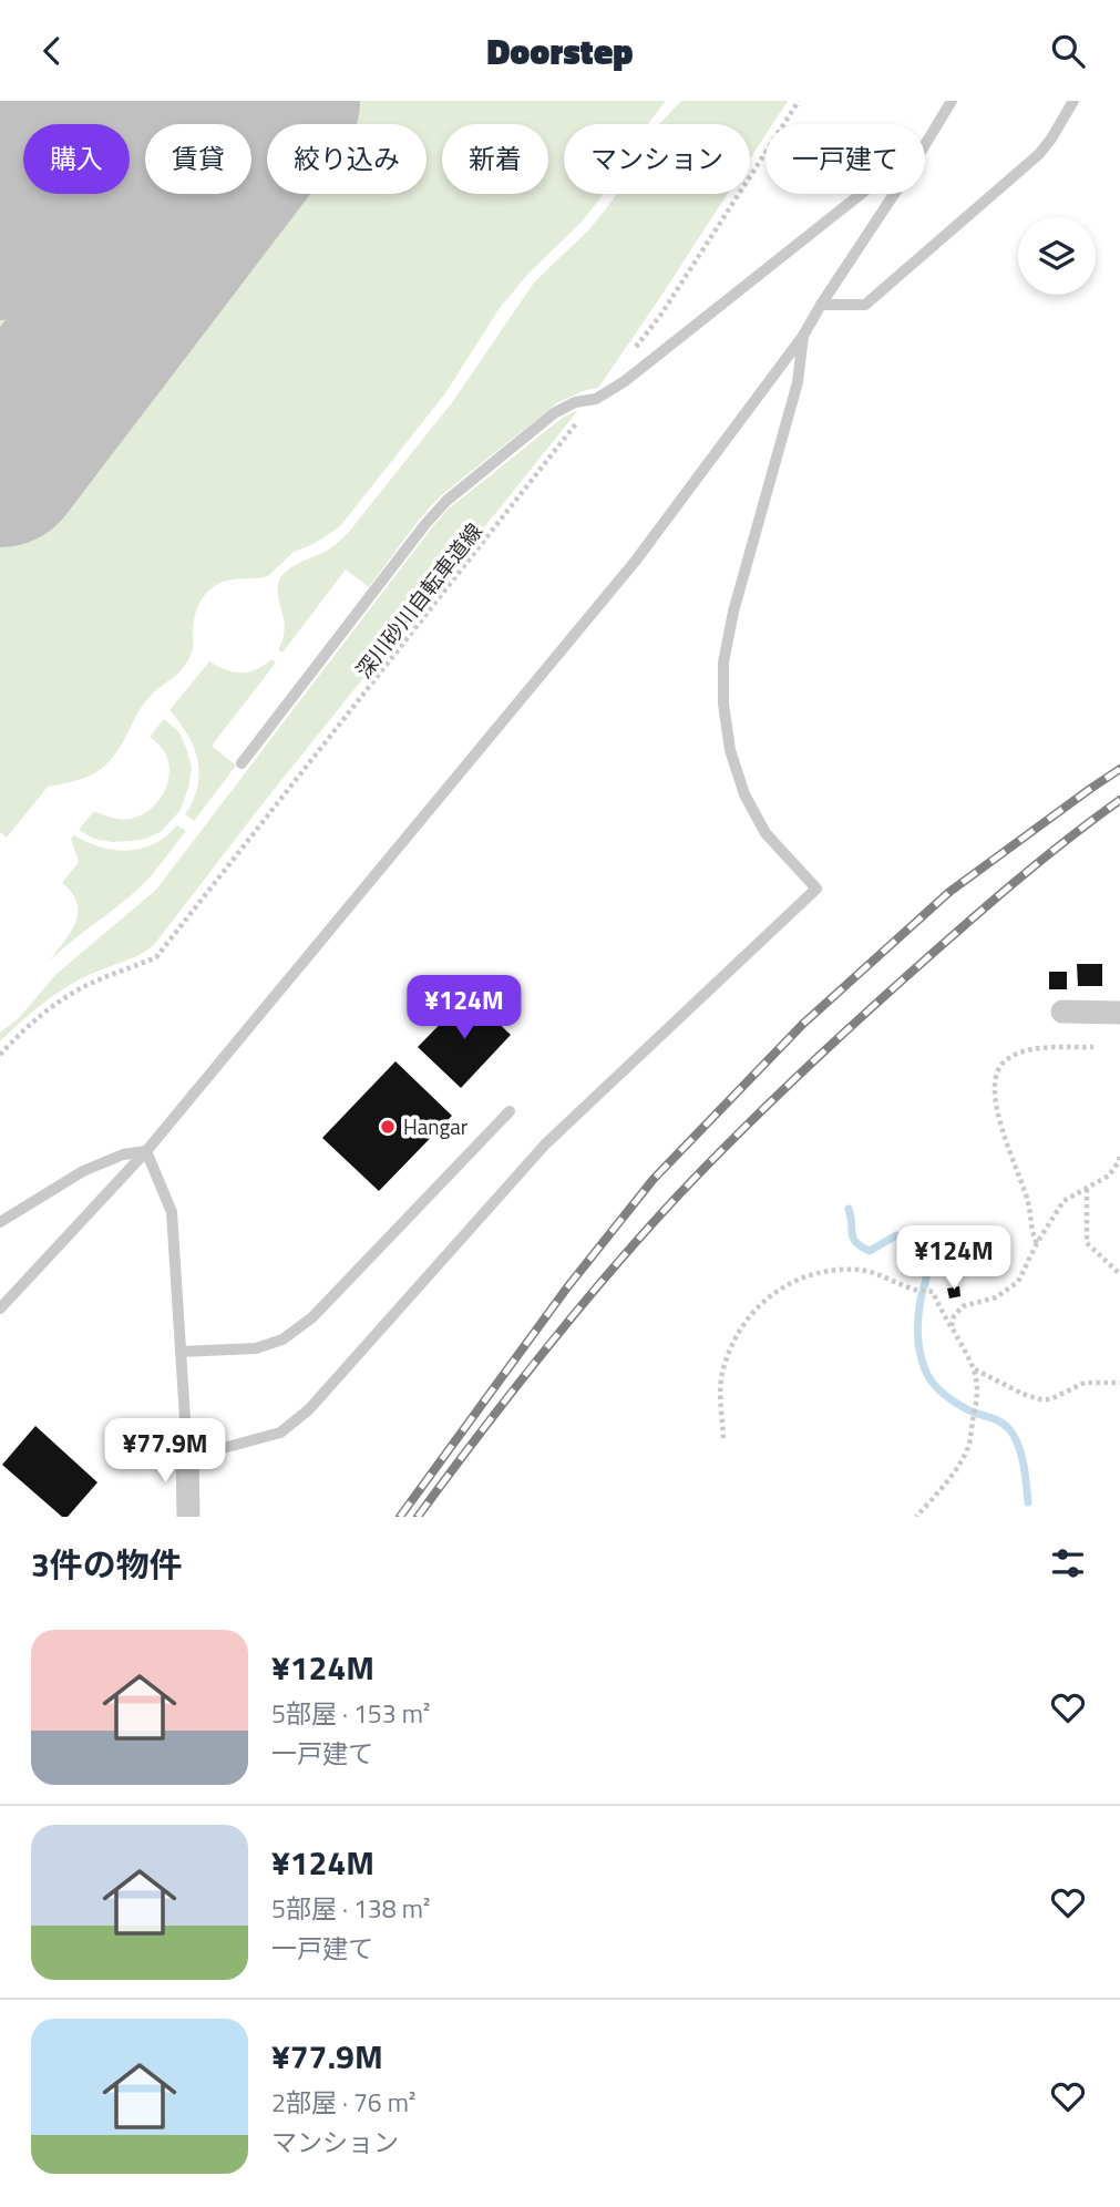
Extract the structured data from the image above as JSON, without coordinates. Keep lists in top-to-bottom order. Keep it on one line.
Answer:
{"streets":{"path":["深川砂川自転車道線"]},"places":["Hangar"],"page":{"header":"Doorstep","chip":["購入","賃貸","絞り込み","新着","マンション","一戸建て"],"price":["¥124M","¥124M","¥77.9M"],"heading":"3件の物件","list":[{"name":"¥124M","note":"5部屋 · 153 m² · 一戸建て"},{"name":"¥124M","note":"5部屋 · 138 m² · 一戸建て"},{"name":"¥77.9M","note":"2部屋 · 76 m² · マンション"}]}}
